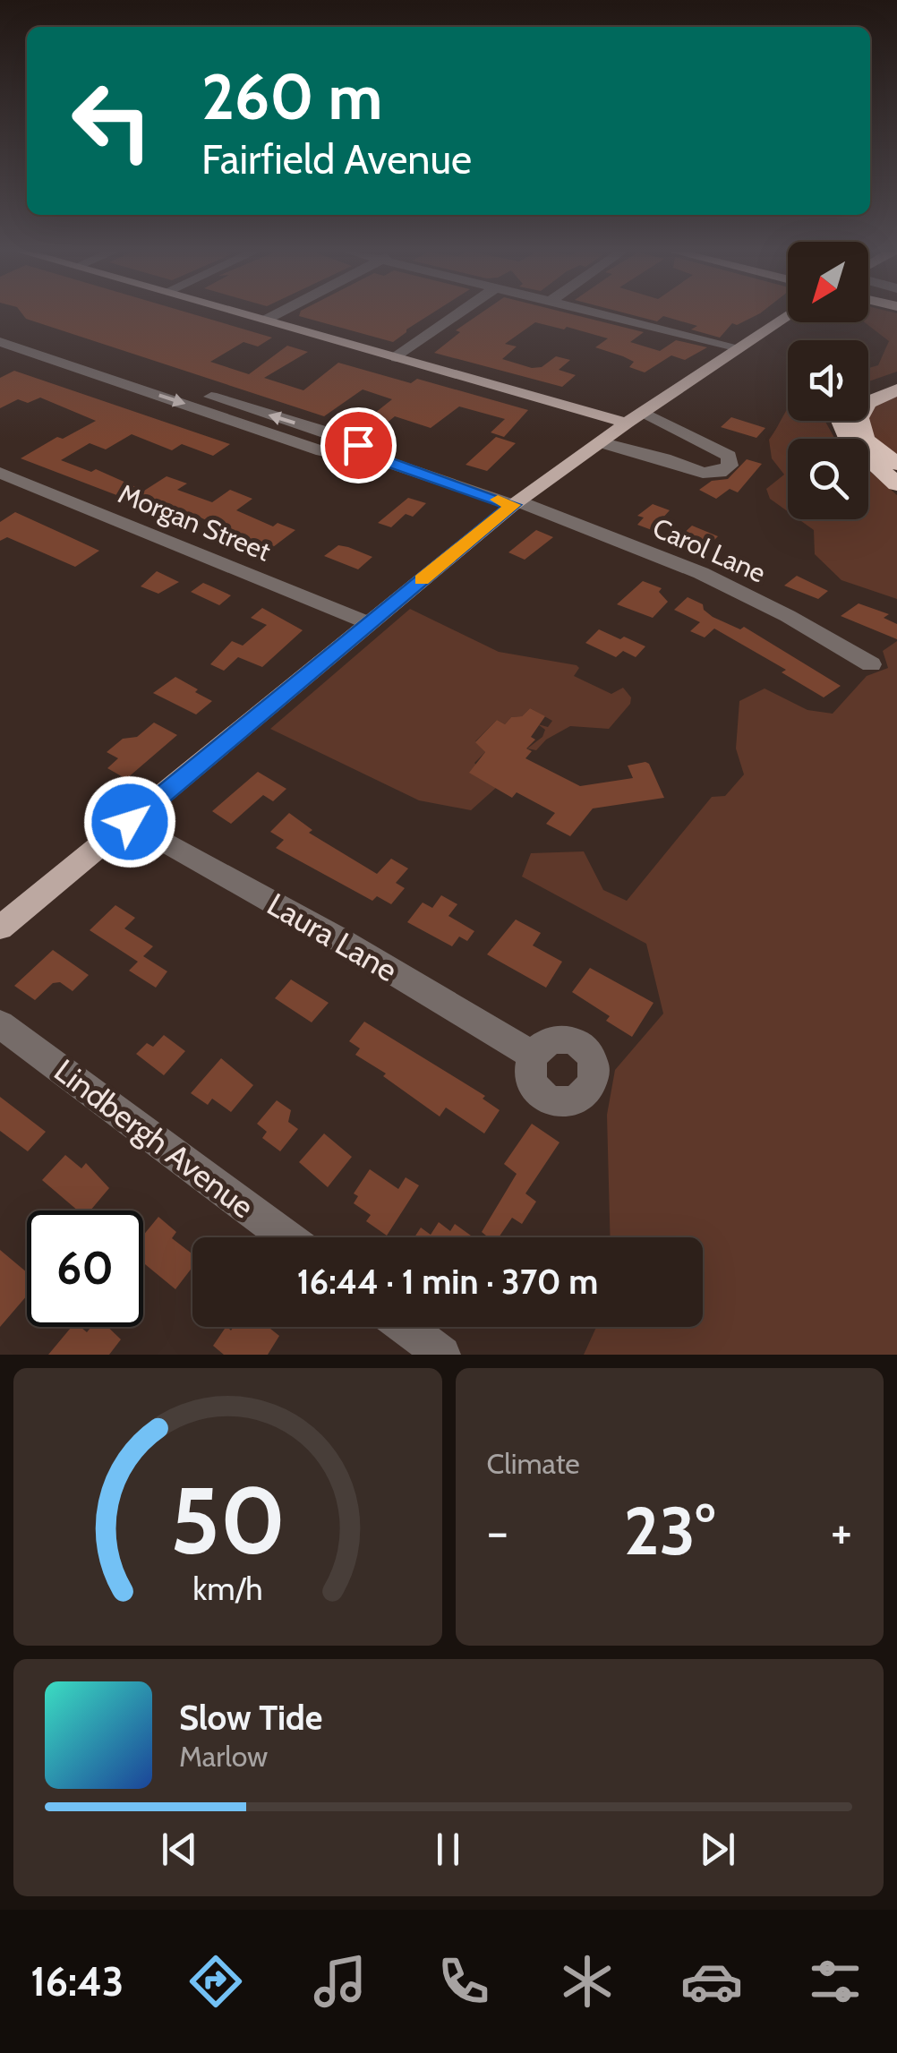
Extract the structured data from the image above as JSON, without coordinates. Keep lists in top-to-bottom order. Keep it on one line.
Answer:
{"streets":{"street":["Morgan Street","Carol Lane","Laura Lane","Lindbergh Avenue"]},"north":"bottom left","page":{"turn":["260 m","Fairfield Avenue"],"limit":"60","trip":"16:44 · 1 min · 370 m","tile":"Climate","heat":["−","23°","+"],"song":["Slow Tide","Marlow"],"tabs":"16:43","gauge":["50","km/h"]}}
